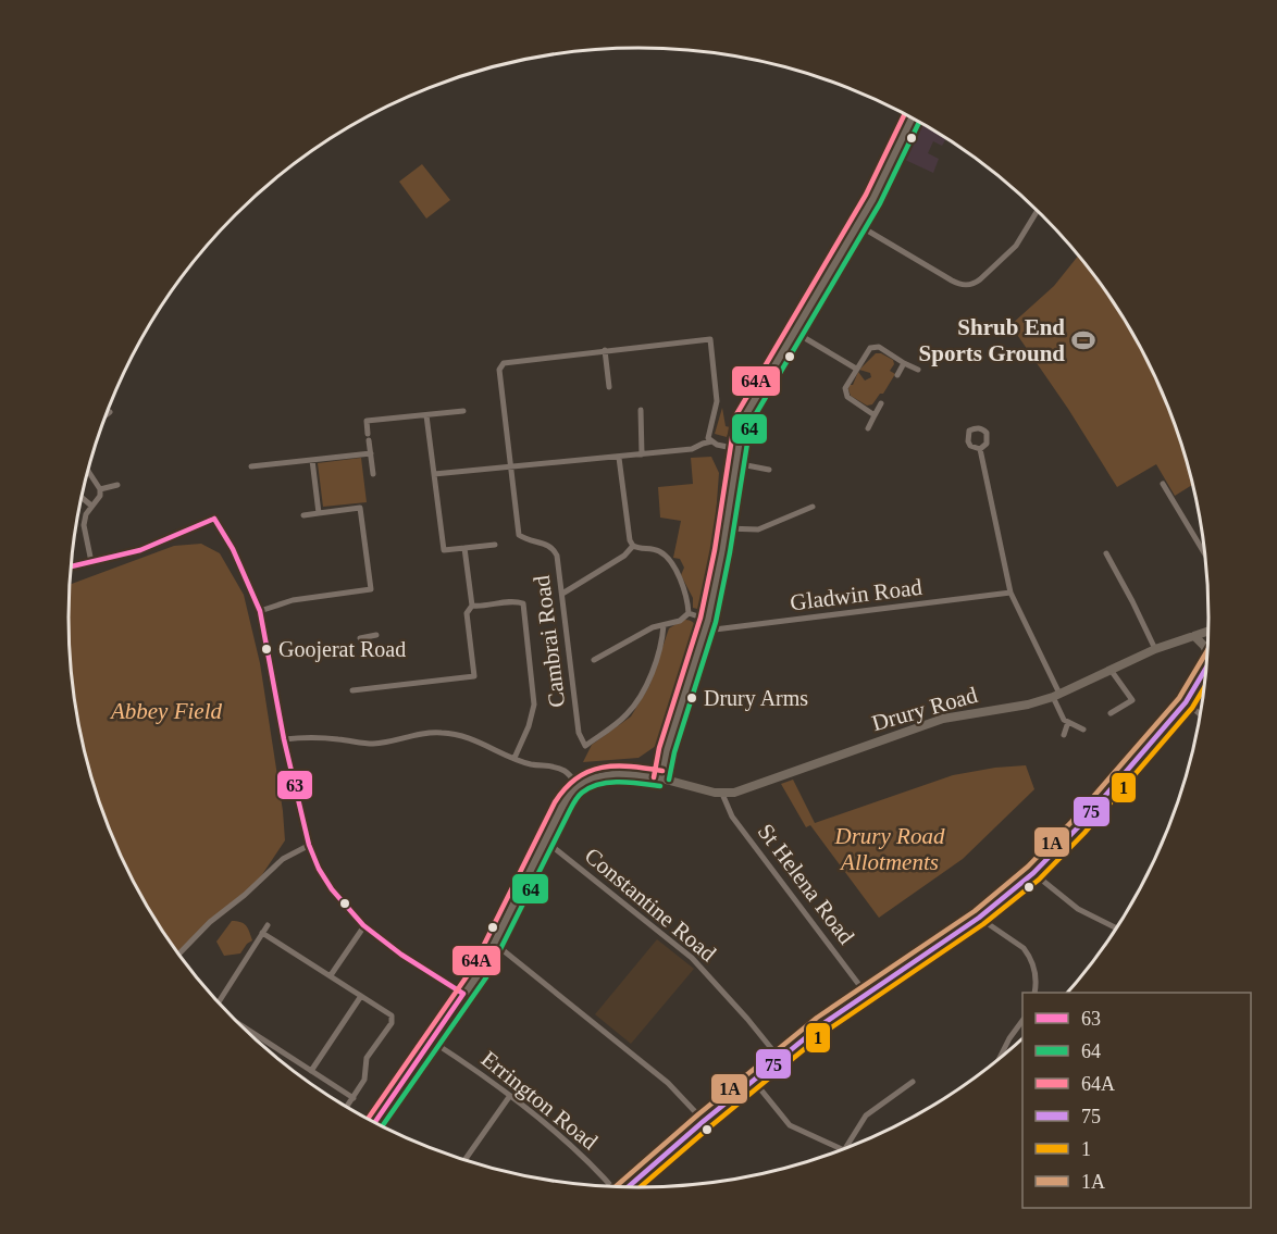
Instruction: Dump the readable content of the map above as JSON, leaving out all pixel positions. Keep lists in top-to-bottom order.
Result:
{
  "streets": {
    "main road": ["Drury Road"],
    "street": [
      "Gladwin Road",
      "Cambrai Road",
      "St Helena Road",
      "Constantine Road",
      "Errington Road"
    ]
  },
  "crossings": [
    ["Drury Road", "St Helena Road"]
  ],
  "parks": ["Abbey Field", "Drury Road Allotments"],
  "places": {
    "sports": ["Shrub End Sports Ground"],
    "other": ["Goojerat Road", "Drury Arms"]
  },
  "lines": [
    "transit line 64A",
    "transit line 64",
    "transit line 63",
    "transit line 1A",
    "transit line 75",
    "transit line 1"
  ],
  "legend": [
    "63",
    "64",
    "64A",
    "75",
    "1",
    "1A"
  ]
}
